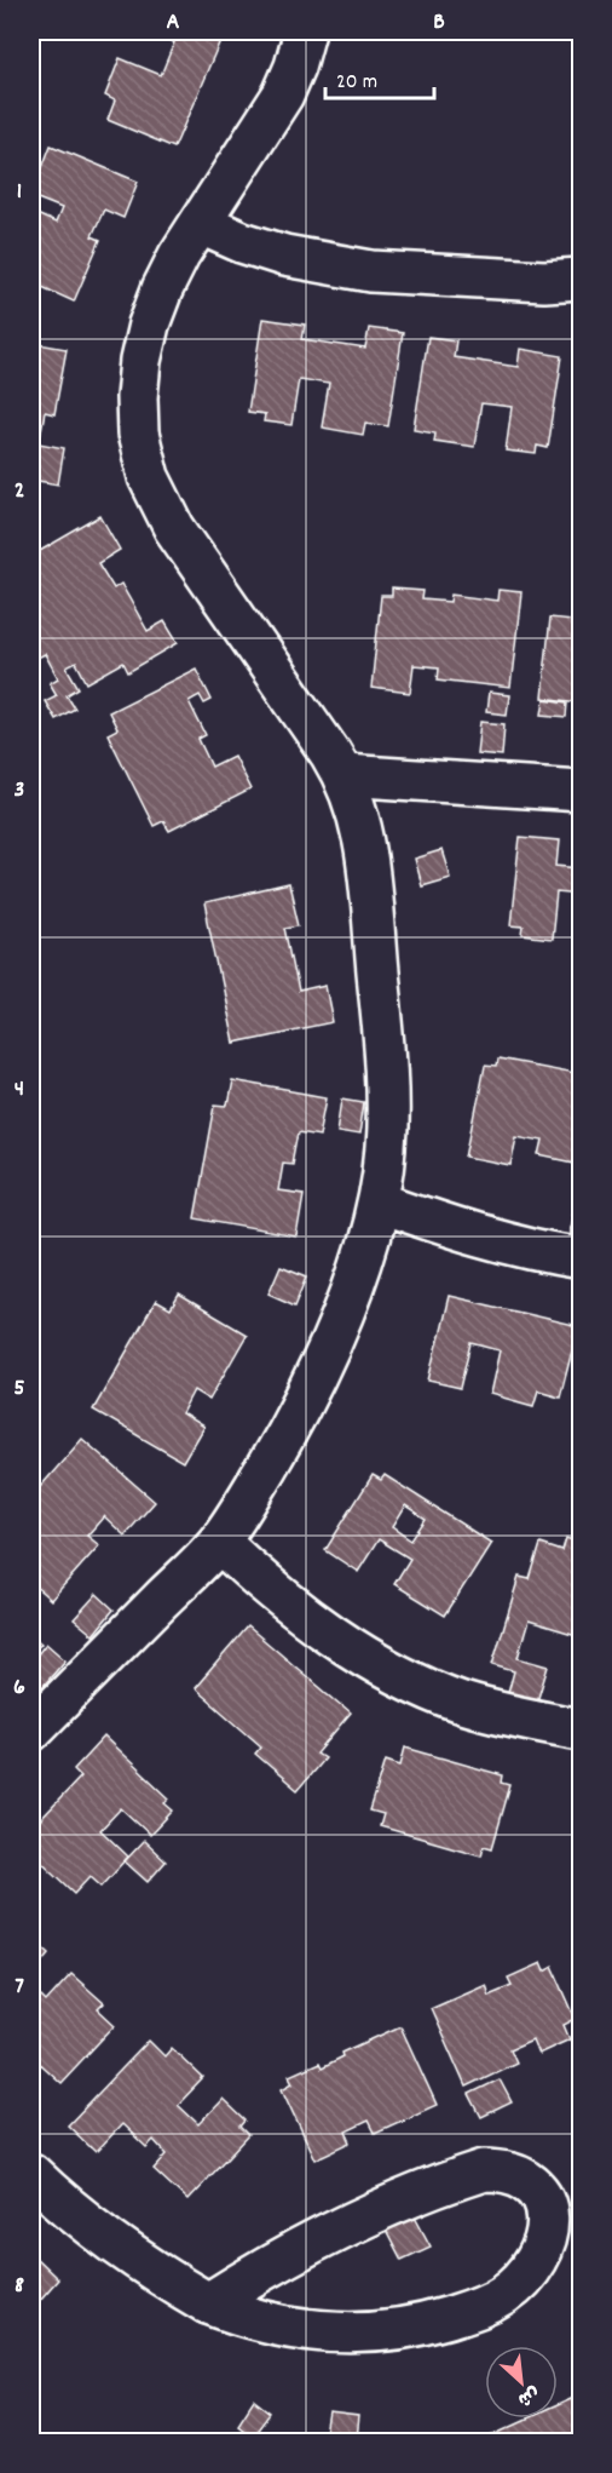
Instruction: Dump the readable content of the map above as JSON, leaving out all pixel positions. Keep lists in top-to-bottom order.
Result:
{
  "scale_bar": "20 m",
  "north": "bottom right",
  "grid": {
    "columns": ["A", "B"],
    "rows": [
      "1",
      "2",
      "3",
      "4",
      "5",
      "6",
      "7",
      "8"
    ]
  }
}
